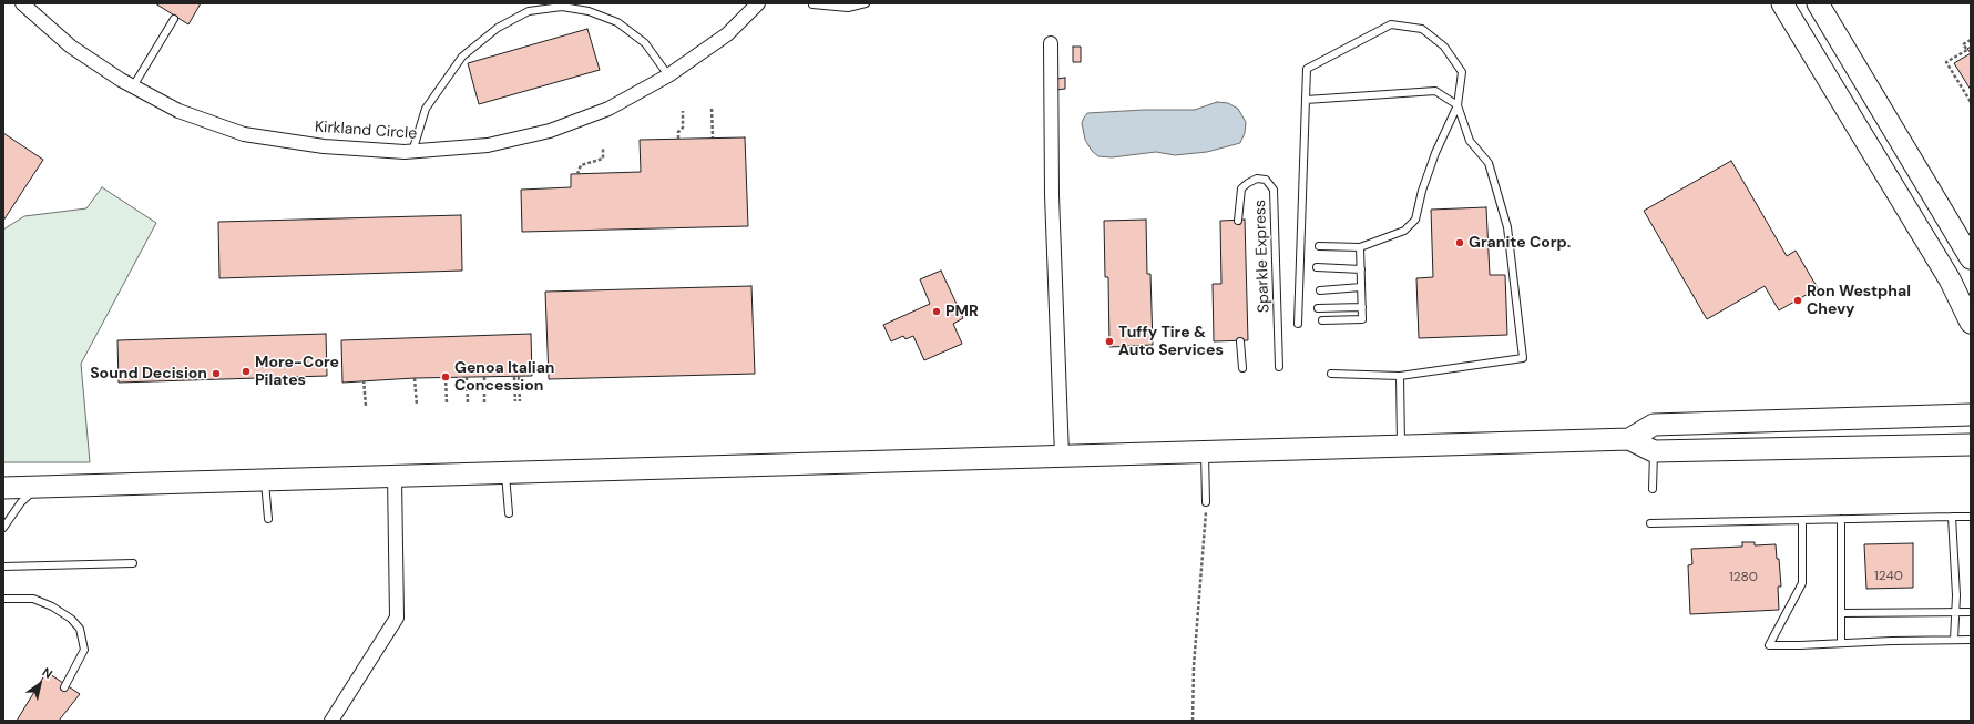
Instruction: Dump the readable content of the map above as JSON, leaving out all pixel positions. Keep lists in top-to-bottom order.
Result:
{
  "streets": {
    "street": ["Kirkland Circle"],
    "lane": ["Sparkle Express"]
  },
  "places": [
    "Granite Corp.",
    "Ron Westphal Chevy",
    "PMR",
    "Tuffy Tire & Auto Services",
    "More-Core Pilates",
    "Sound Decision",
    "Genoa Italian Concession"
  ],
  "house_numbers": ["1240", "1280"],
  "north": "top right"
}
